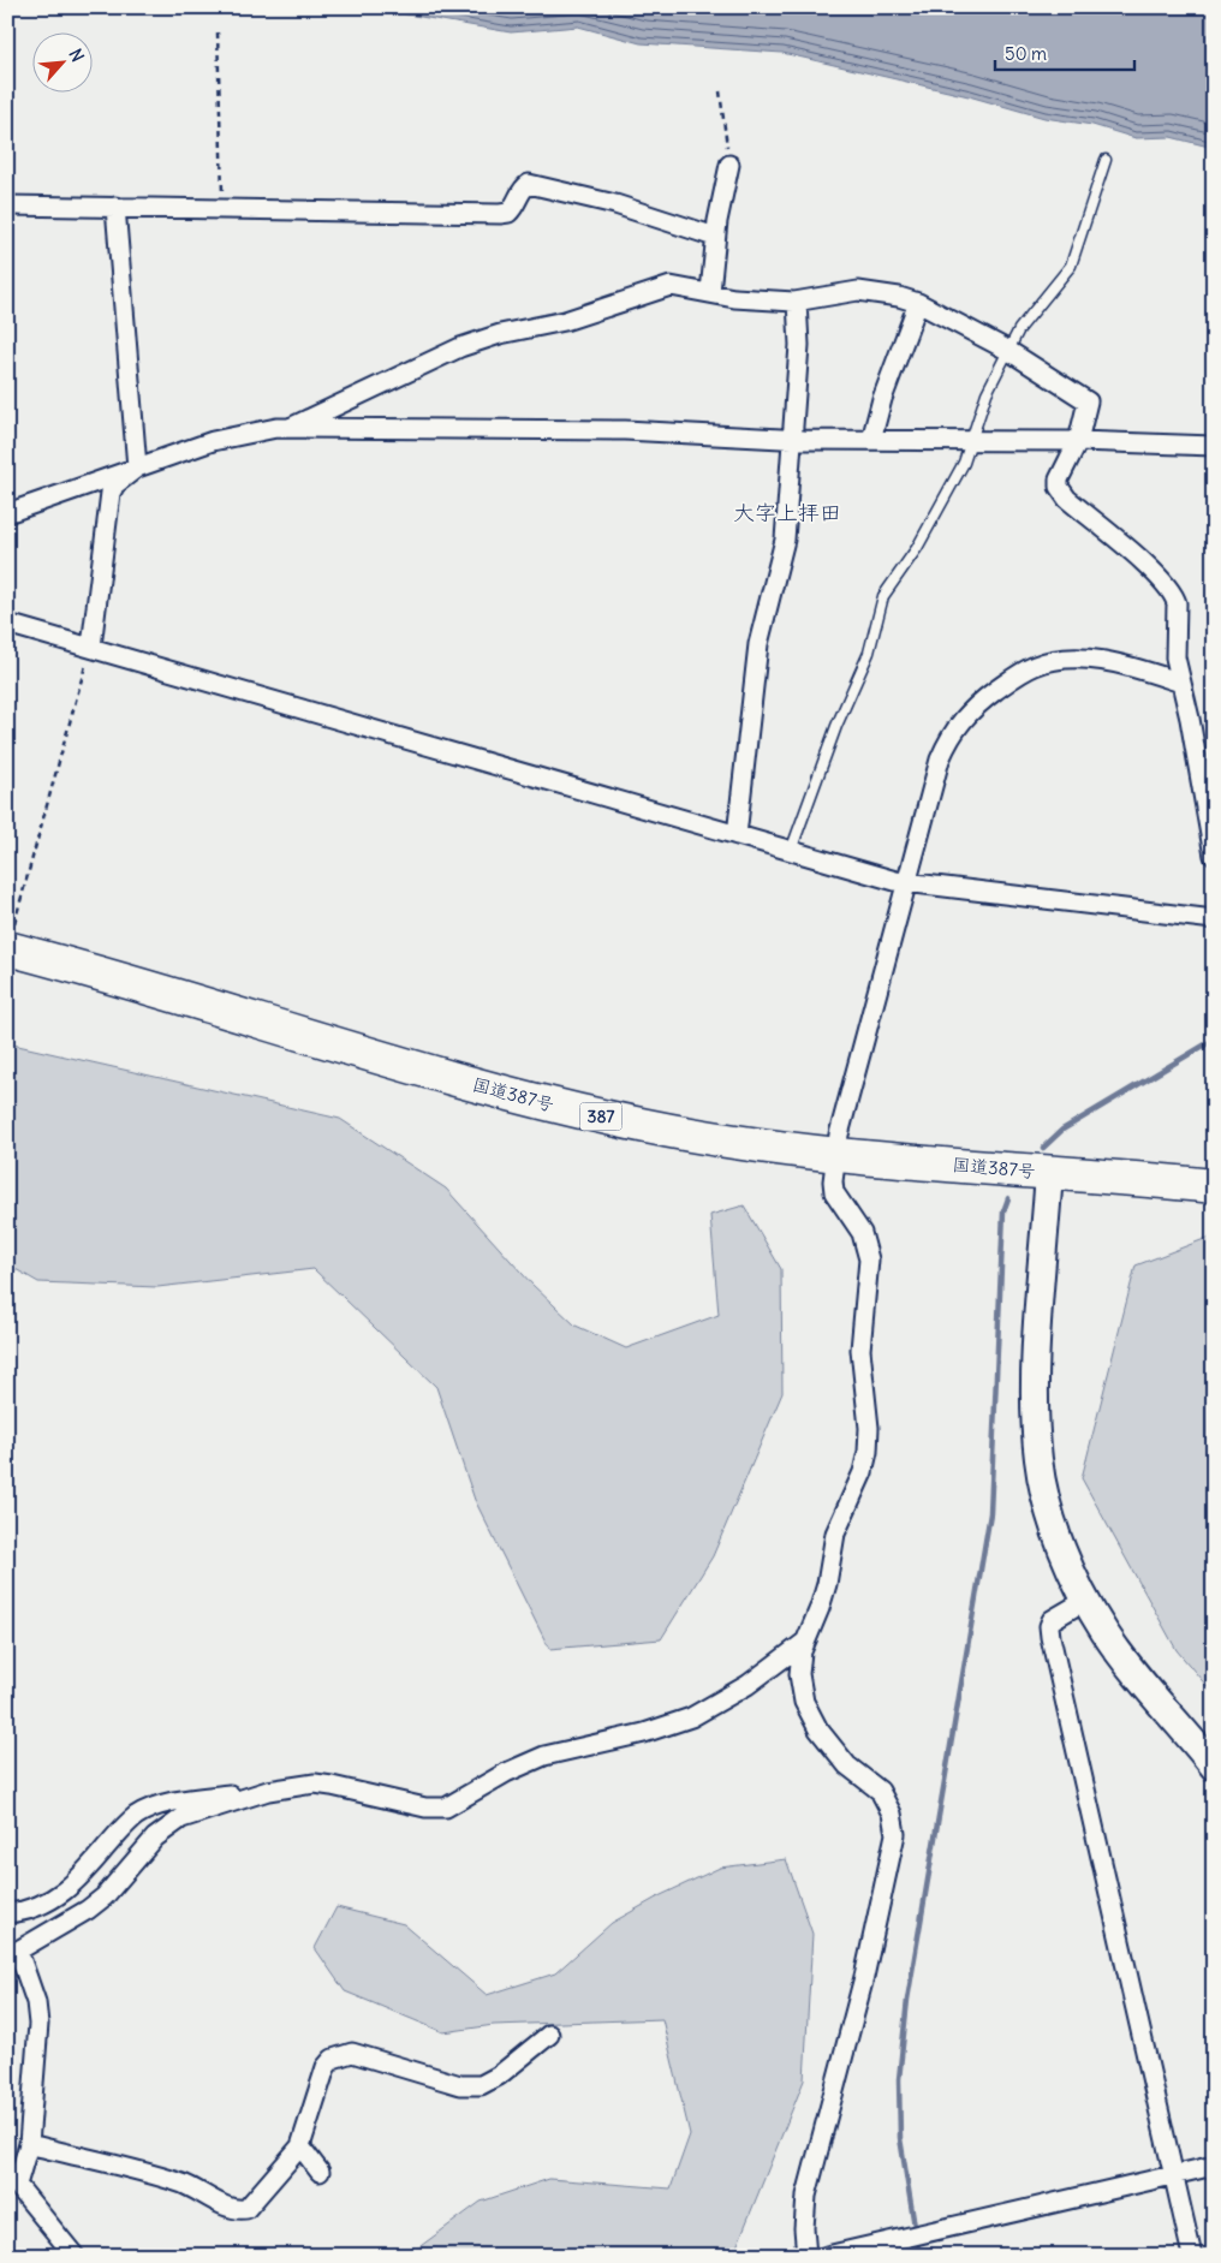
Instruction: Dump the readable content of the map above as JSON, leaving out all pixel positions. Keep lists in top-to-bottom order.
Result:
{
  "streets": {
    "highway": ["国道387号", "387"]
  },
  "districts": ["大字上拝田"],
  "scale_bar": "50 m",
  "north": "top right"
}
